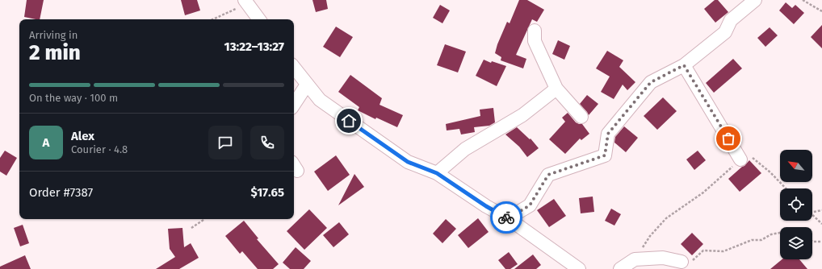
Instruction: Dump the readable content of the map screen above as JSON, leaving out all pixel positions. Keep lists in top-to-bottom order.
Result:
{
  "north": "top left",
  "page": {
    "heading": ["2 min", "Arriving in", "13:22–13:27"],
    "panel": [
      "Alex",
      "Courier · 4.8",
      "Order #7387",
      "$17.65"
    ],
    "bar": "On the way · 100 m",
    "round": "A"
  }
}
